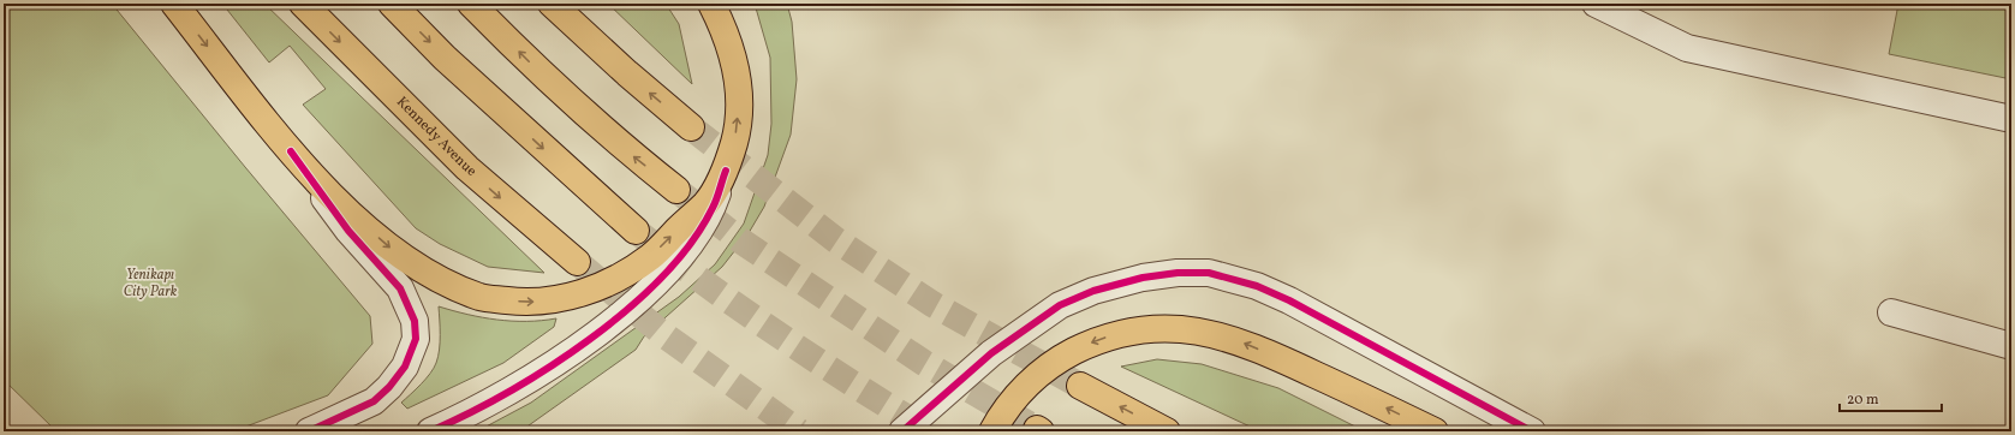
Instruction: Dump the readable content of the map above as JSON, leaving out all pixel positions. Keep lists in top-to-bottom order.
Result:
{
  "streets": {
    "main road": ["Kennedy Avenue"]
  },
  "parks": ["Yenikapı City Park"],
  "scale_bar": "20 m"
}
